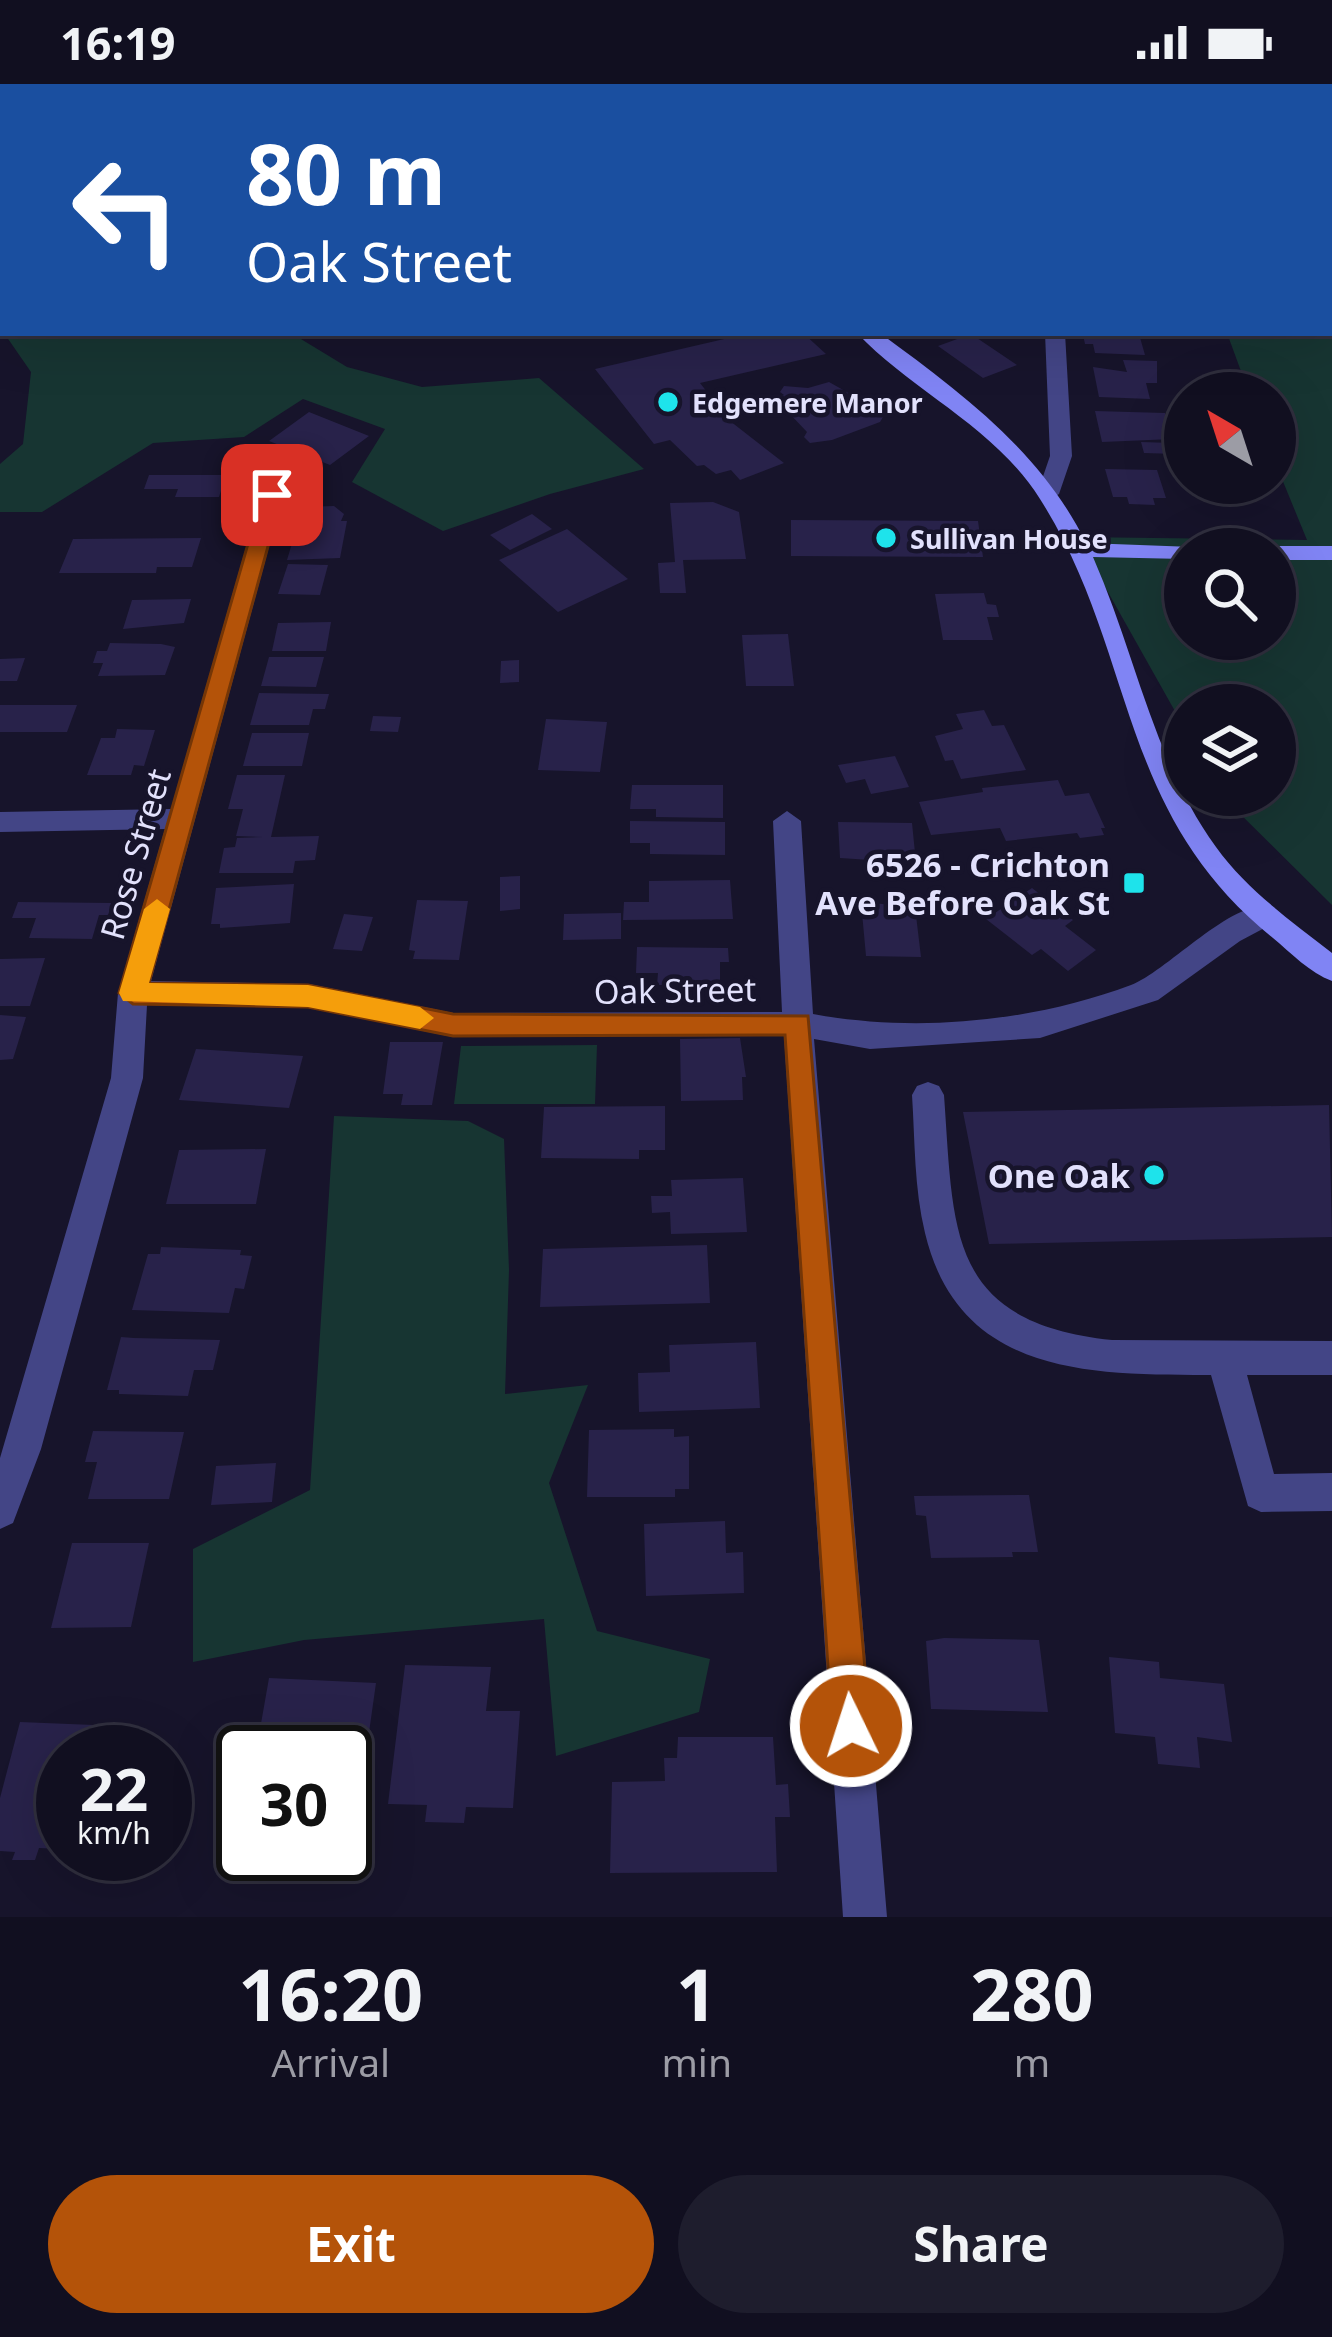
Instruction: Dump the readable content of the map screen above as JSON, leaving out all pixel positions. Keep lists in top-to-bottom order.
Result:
{
  "streets": {
    "street": ["Rose Street", "Oak Street"]
  },
  "crossings": [
    ["Rose Street", "Oak Street"]
  ],
  "places": {
    "other": ["Edgemere Manor", "Sullivan House", "One Oak"],
    "transit": ["6526 - Crichton Ave Before Oak St"]
  },
  "north": "top left",
  "page": {
    "status": "16:19",
    "turn": ["80 m", "Oak Street"],
    "speed": "22 km/h",
    "limit": "30",
    "eta": [
      "16:20",
      "Arrival",
      "1",
      "min",
      "280",
      "m"
    ],
    "buttons": ["Exit", "Share"]
  }
}
